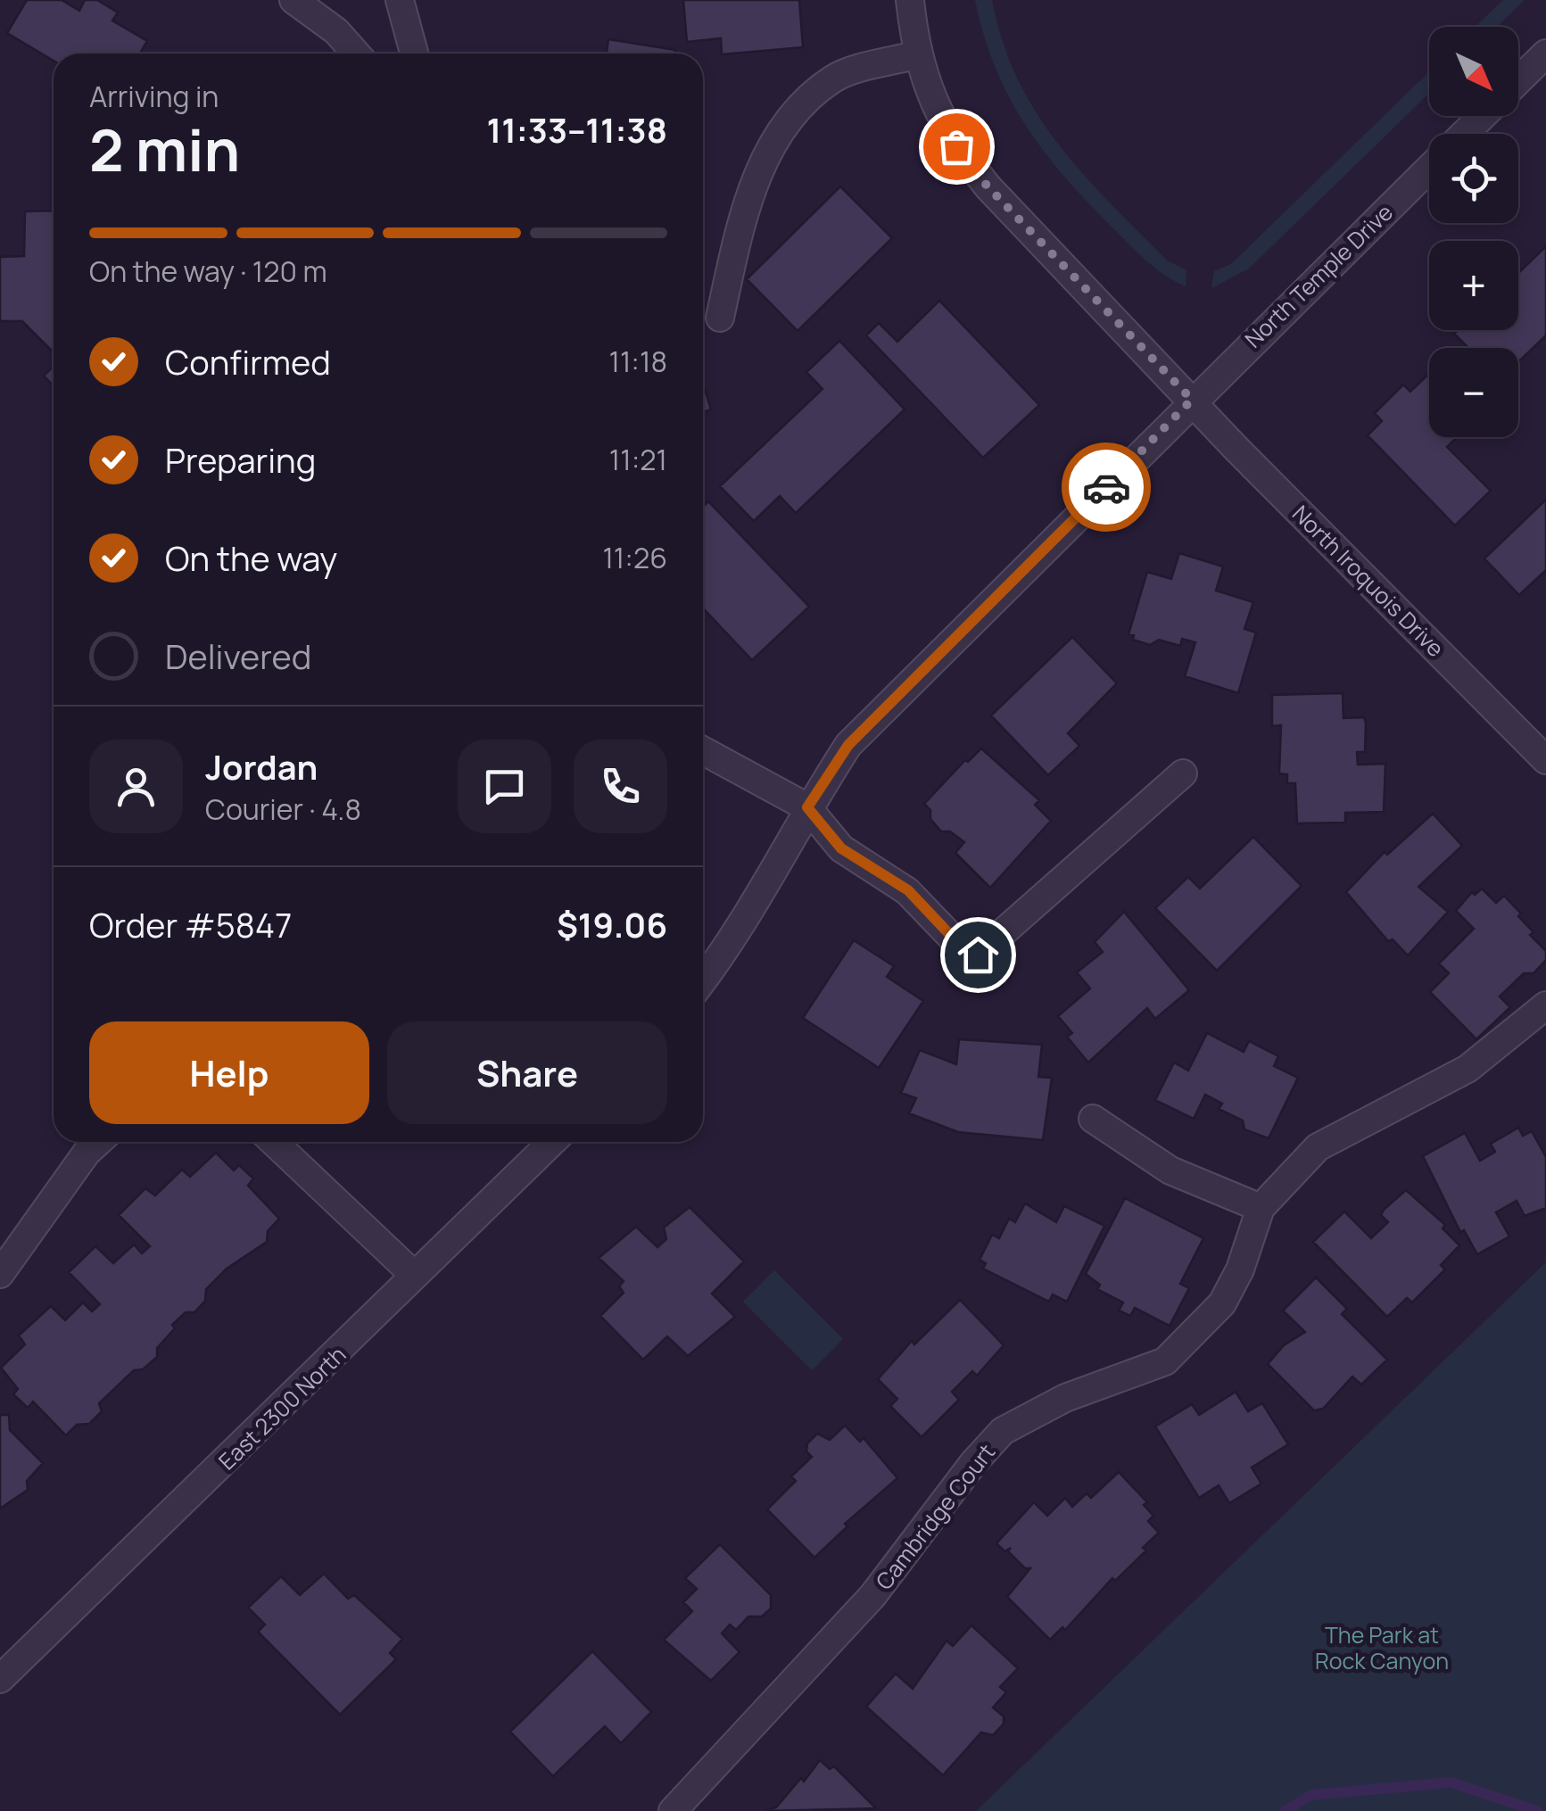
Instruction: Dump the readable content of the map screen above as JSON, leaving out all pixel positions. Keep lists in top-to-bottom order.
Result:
{
  "streets": {
    "street": [
      "North Temple Drive",
      "North Iroquois Drive",
      "East 2300 North",
      "Cambridge Court"
    ]
  },
  "crossings": [
    ["North Temple Drive", "North Iroquois Drive"]
  ],
  "parks": ["The Park at Rock Canyon"],
  "north": "bottom right",
  "page": {
    "map_buttons": ["+", "−"],
    "heading": ["2 min", "Arriving in", "11:33–11:38"],
    "panel": [
      "Jordan",
      "Courier · 4.8",
      "Order #5847",
      "$19.06"
    ],
    "bar": "On the way · 120 m",
    "list": [
      ["Confirmed", "11:18"],
      ["Preparing", "11:21"],
      ["On the way", "11:26"],
      "Delivered"
    ],
    "buttons": ["Help", "Share"]
  }
}
